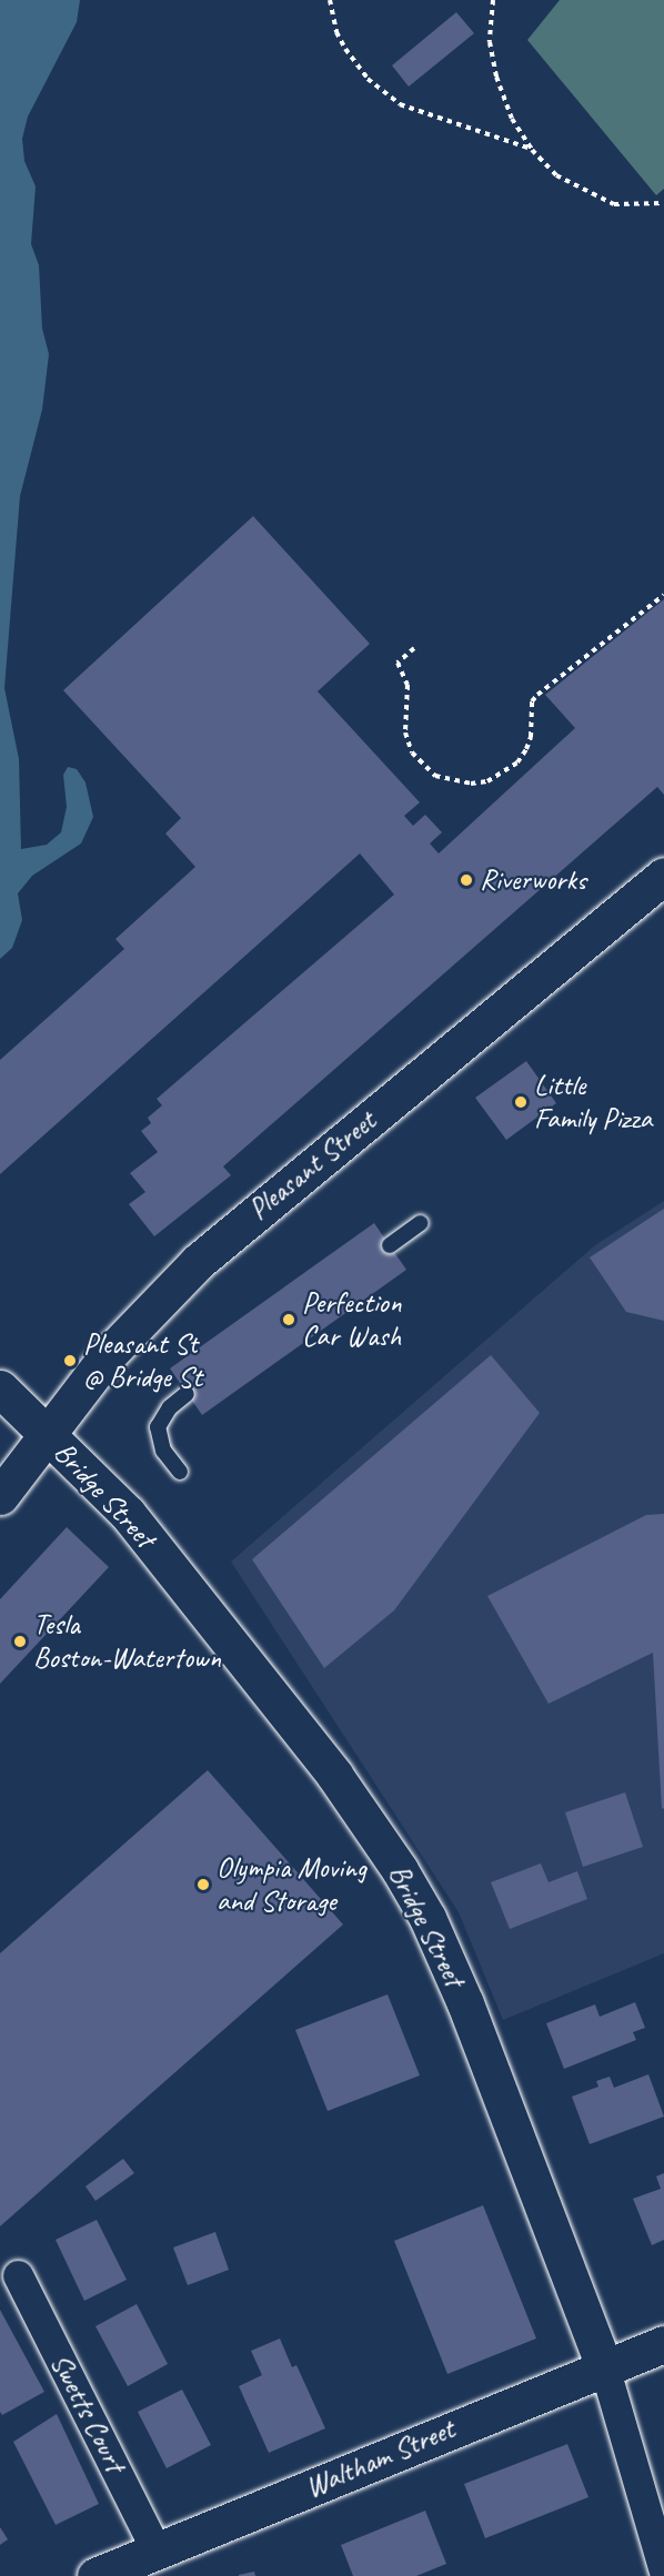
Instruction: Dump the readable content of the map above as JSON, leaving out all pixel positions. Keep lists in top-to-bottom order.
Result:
{
  "streets": {
    "street": [
      "Pleasant Street",
      "Bridge Street",
      "Swetts Court",
      "Waltham Street"
    ]
  },
  "crossings": [
    ["Pleasant Street", "Bridge Street"],
    ["Bridge Street", "Waltham Street"],
    ["Swetts Court", "Waltham Street"]
  ],
  "places": [
    "Riverworks",
    "Little Family Pizza",
    "Perfection Car Wash",
    "Pleasant St @ Bridge St",
    "Tesla Boston-Watertown",
    "Olympia Moving and Storage"
  ]
}
